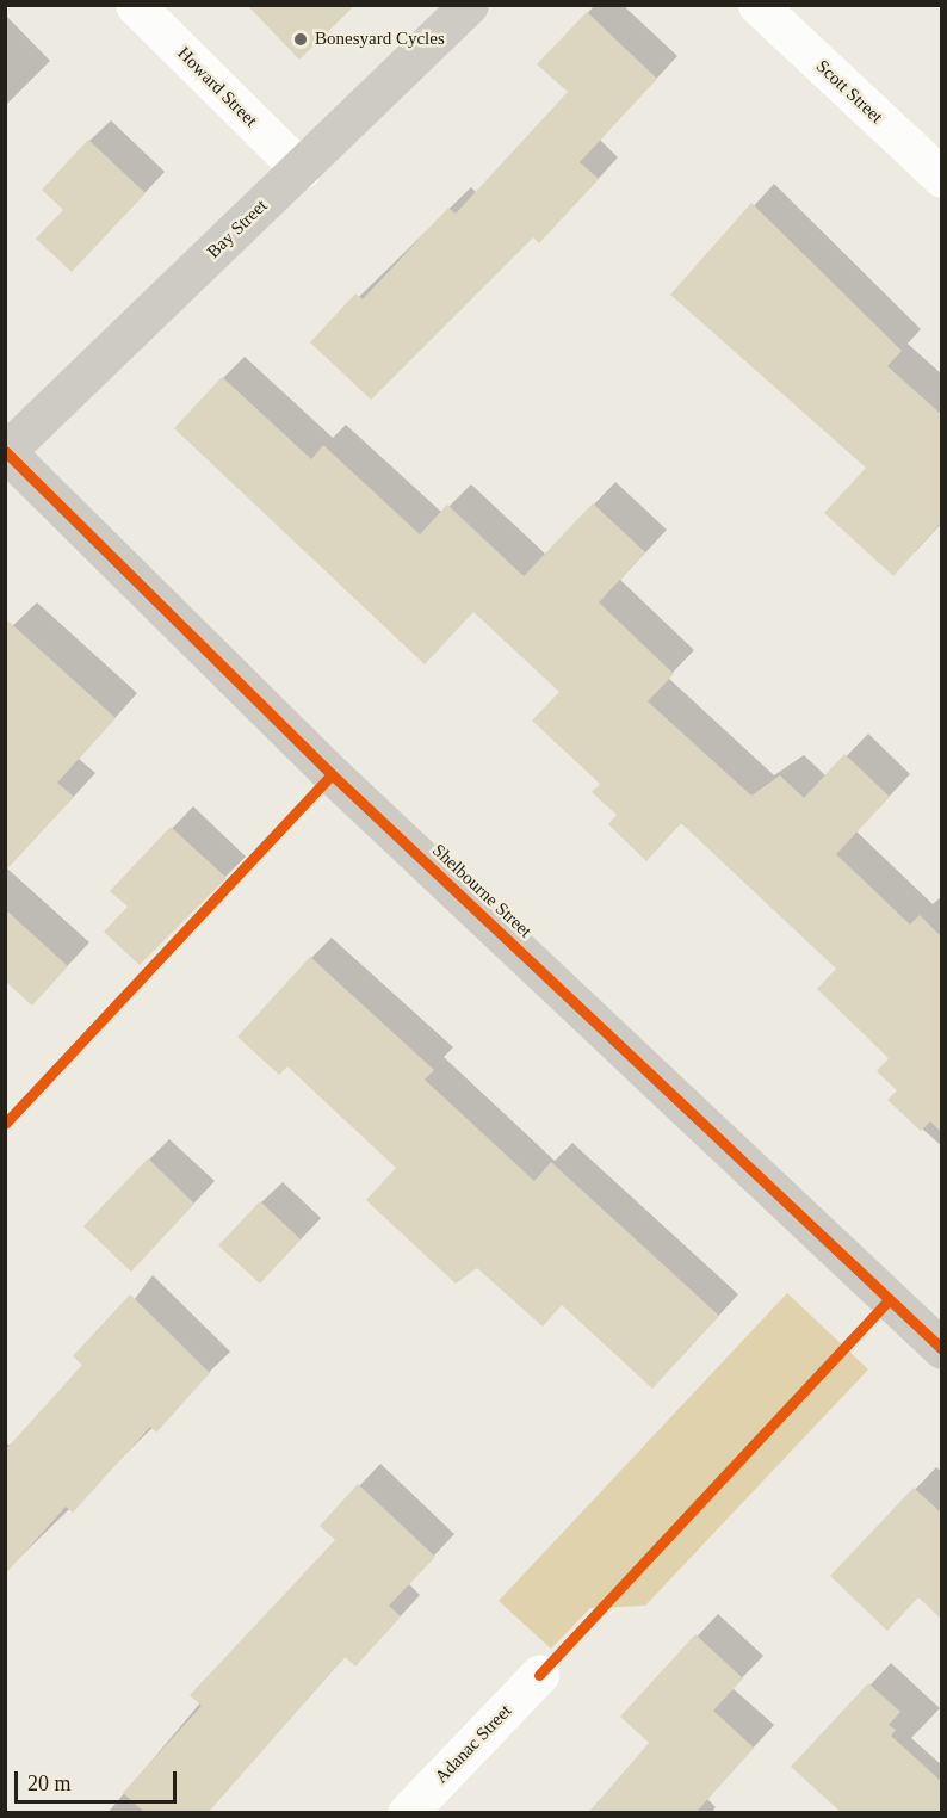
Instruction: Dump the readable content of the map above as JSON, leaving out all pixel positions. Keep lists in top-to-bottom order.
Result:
{
  "streets": {
    "main road": ["Bay Street", "Shelbourne Street"],
    "street": ["Howard Street", "Scott Street", "Adanac Street"]
  },
  "crossings": [
    ["Howard Street", "Bay Street"],
    ["Bay Street", "Shelbourne Street"]
  ],
  "places": ["Bonesyard Cycles"],
  "scale_bar": "20 m"
}
